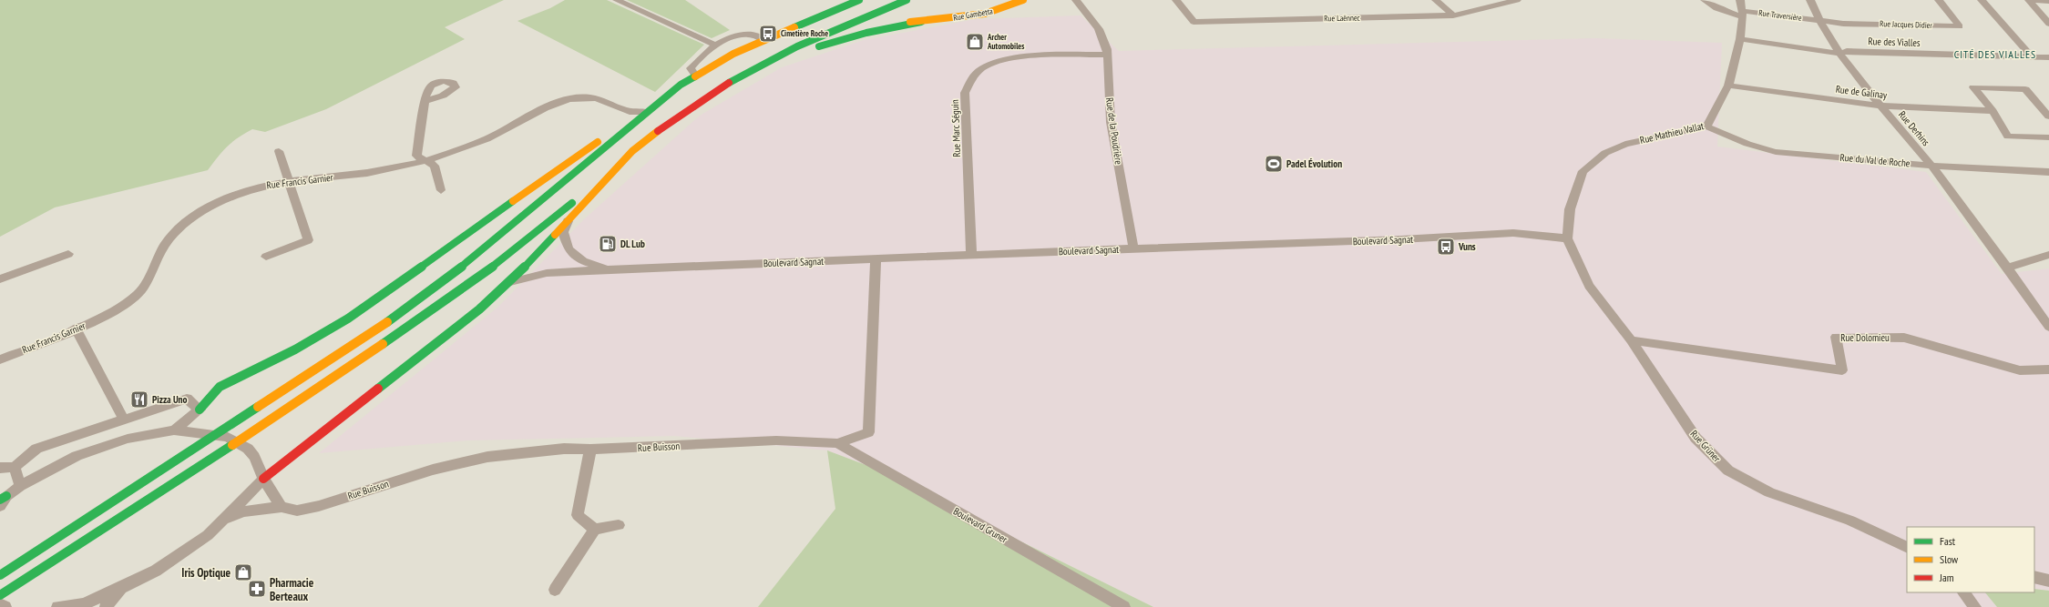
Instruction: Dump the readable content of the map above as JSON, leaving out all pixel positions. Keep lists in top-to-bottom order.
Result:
{
  "streets": {
    "main road": ["Rue Gambetta"],
    "street": [
      "Rue Traversière",
      "Rue Laënnec",
      "Rue Jacques Didier",
      "Rue des Vialles",
      "Rue de Galinay",
      "Rue Marc Séguin",
      "Rue Derhins",
      "Rue de la Poudrière",
      "Rue Mathieu Vallat",
      "Rue du Val de Roche",
      "Rue Francis Garnier",
      "Boulevard Sagnat",
      "Rue Dolomieu",
      "Rue Grüner",
      "Rue Buisson",
      "Boulevard Gruner"
    ]
  },
  "crossings": [
    ["Rue Traversière", "Rue Jacques Didier"],
    ["Rue Traversière", "Rue Derhins"],
    ["Rue Traversière", "Rue Mathieu Vallat"],
    ["Rue Jacques Didier", "Rue Derhins"],
    ["Rue des Vialles", "Rue Derhins"],
    ["Rue des Vialles", "Rue Mathieu Vallat"],
    ["Rue de Galinay", "Rue Derhins"],
    ["Rue de Galinay", "Rue Mathieu Vallat"],
    ["Rue Marc Séguin", "Rue de la Poudrière"],
    ["Rue Marc Séguin", "Boulevard Sagnat"],
    ["Rue Derhins", "Rue du Val de Roche"],
    ["Rue de la Poudrière", "Boulevard Sagnat"],
    ["Rue Mathieu Vallat", "Rue du Val de Roche"],
    ["Rue Mathieu Vallat", "Boulevard Sagnat"],
    ["Rue Mathieu Vallat", "Rue Grüner"],
    ["Boulevard Sagnat", "Rue Grüner"],
    ["Boulevard Sagnat", "Rue Buisson"],
    ["Rue Dolomieu", "Rue Grüner"],
    ["Rue Buisson", "Boulevard Gruner"]
  ],
  "districts": ["CITÉ DES VIALLES"],
  "places": {
    "bus stop": ["Cimetière Roche", "Vuns"],
    "shop": ["Archer Automobiles", "Iris Optique"],
    "sports": ["Padel Évolution"],
    "fuel station": ["DL Lub"],
    "restaurant": ["Pizza Uno"],
    "pharmacy": ["Pharmacie Berteaux"]
  },
  "legend": ["Fast", "Slow", "Jam"]
}
